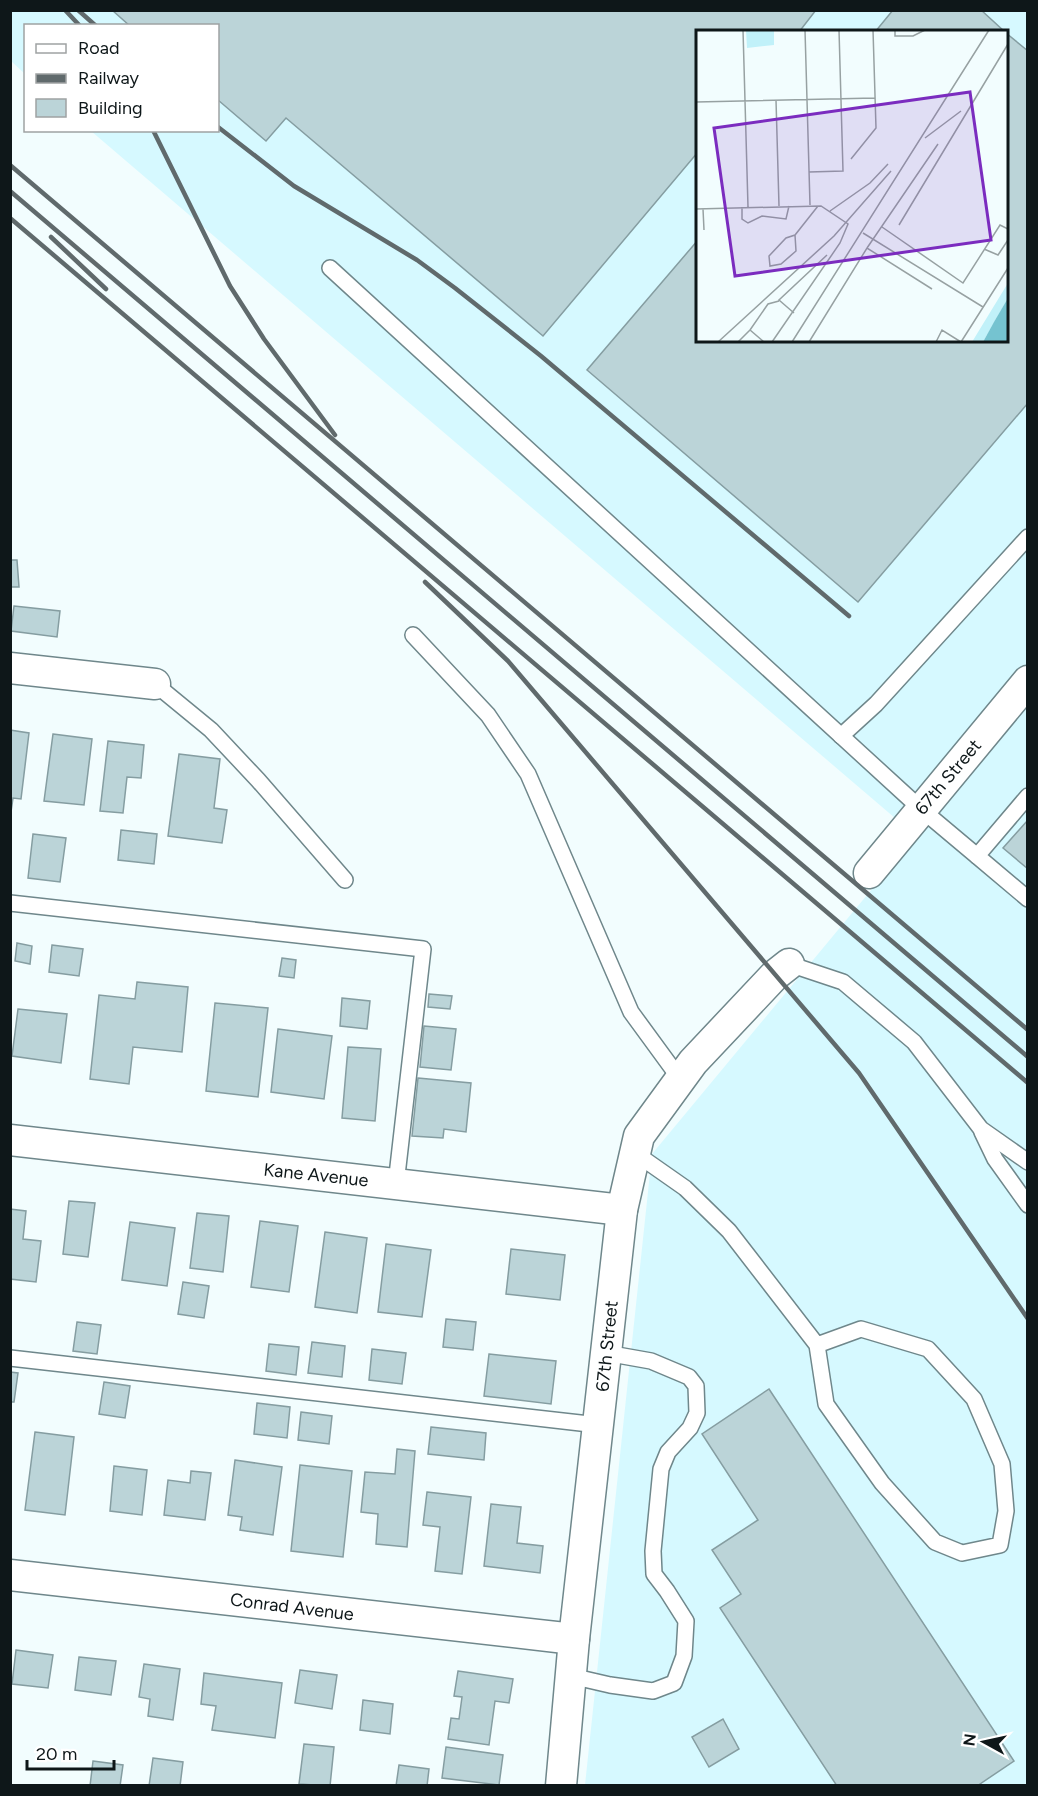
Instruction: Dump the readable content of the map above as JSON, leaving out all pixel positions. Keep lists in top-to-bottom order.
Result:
{
  "streets": {
    "street": ["67th Street", "Kane Avenue", "Conrad Avenue"]
  },
  "crossings": [
    ["67th Street", "Kane Avenue"],
    ["67th Street", "Conrad Avenue"]
  ],
  "legend": ["Road", "Railway", "Building"],
  "scale_bar": "20 m",
  "north": "left"
}
